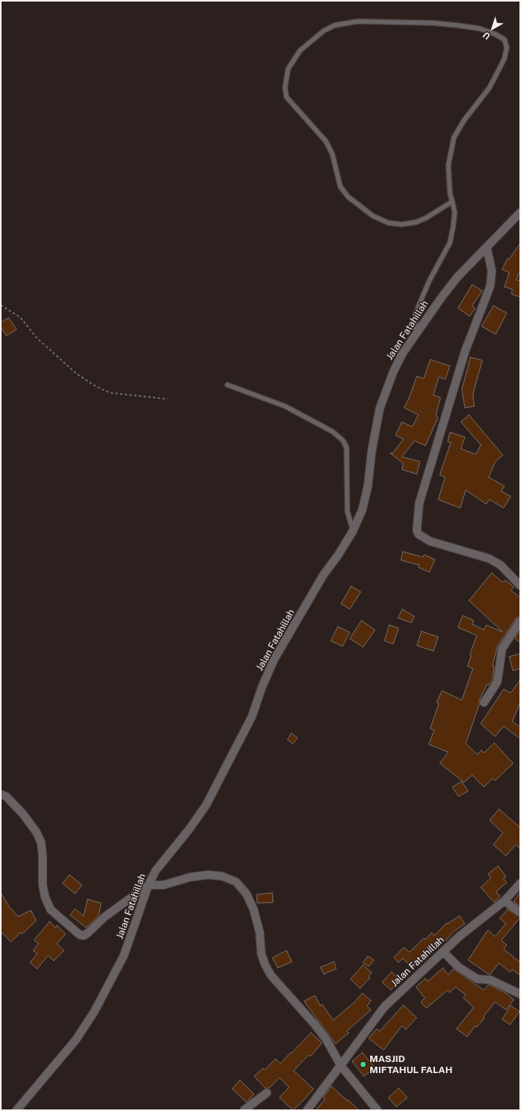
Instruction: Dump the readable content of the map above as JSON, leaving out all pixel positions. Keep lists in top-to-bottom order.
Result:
{
  "streets": {
    "street": ["Jalan Fatahillah"]
  },
  "places": ["MASJID MIFTAHUL FALAH"],
  "north": "bottom left"
}
